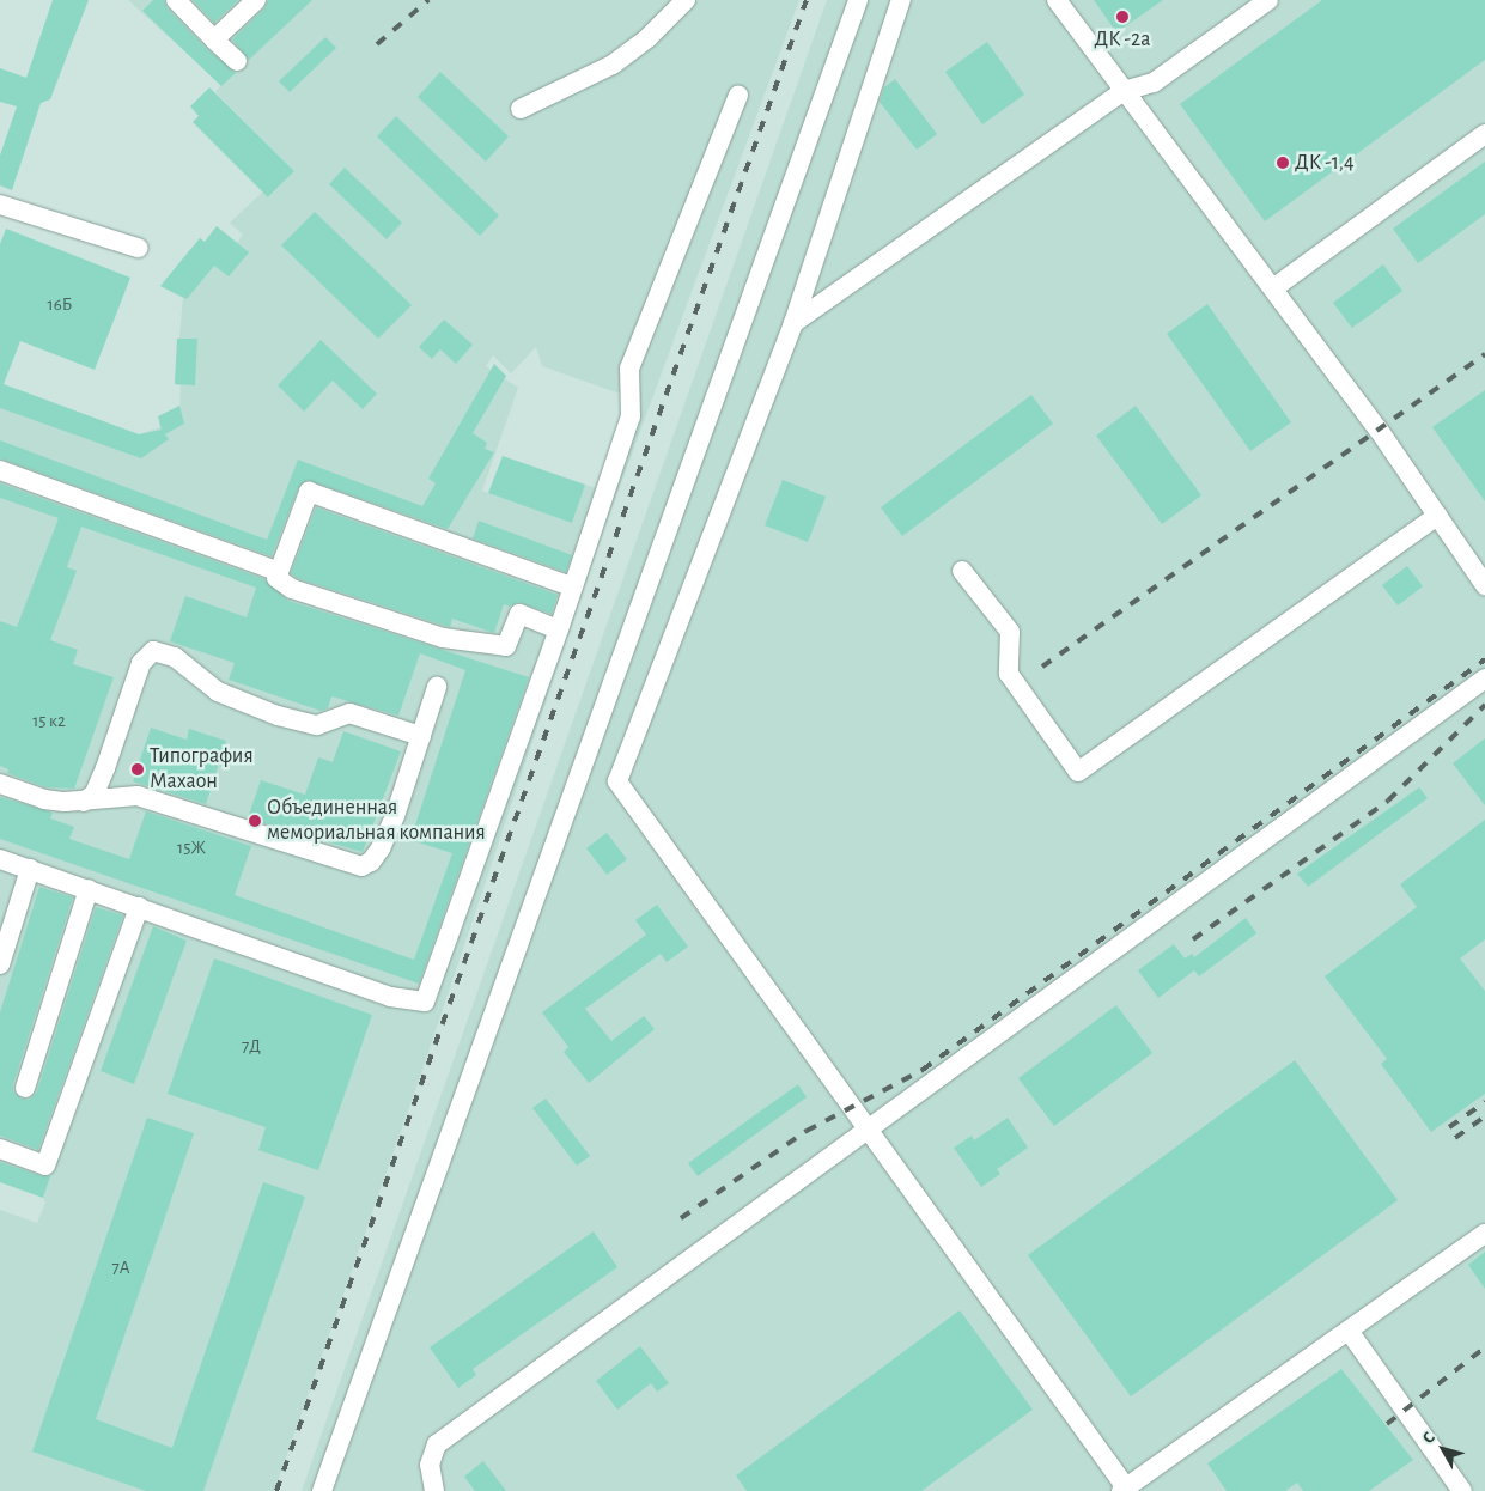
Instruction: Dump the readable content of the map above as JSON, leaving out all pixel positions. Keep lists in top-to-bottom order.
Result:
{
  "places": [
    "ДК -2а",
    "ДК -1,4",
    "Типография Махаон",
    "Объединенная мемориальная компания"
  ],
  "house_numbers": [
    "16Б",
    "15 к2",
    "15Ж",
    "7Д",
    "7А"
  ],
  "north": "top left"
}
